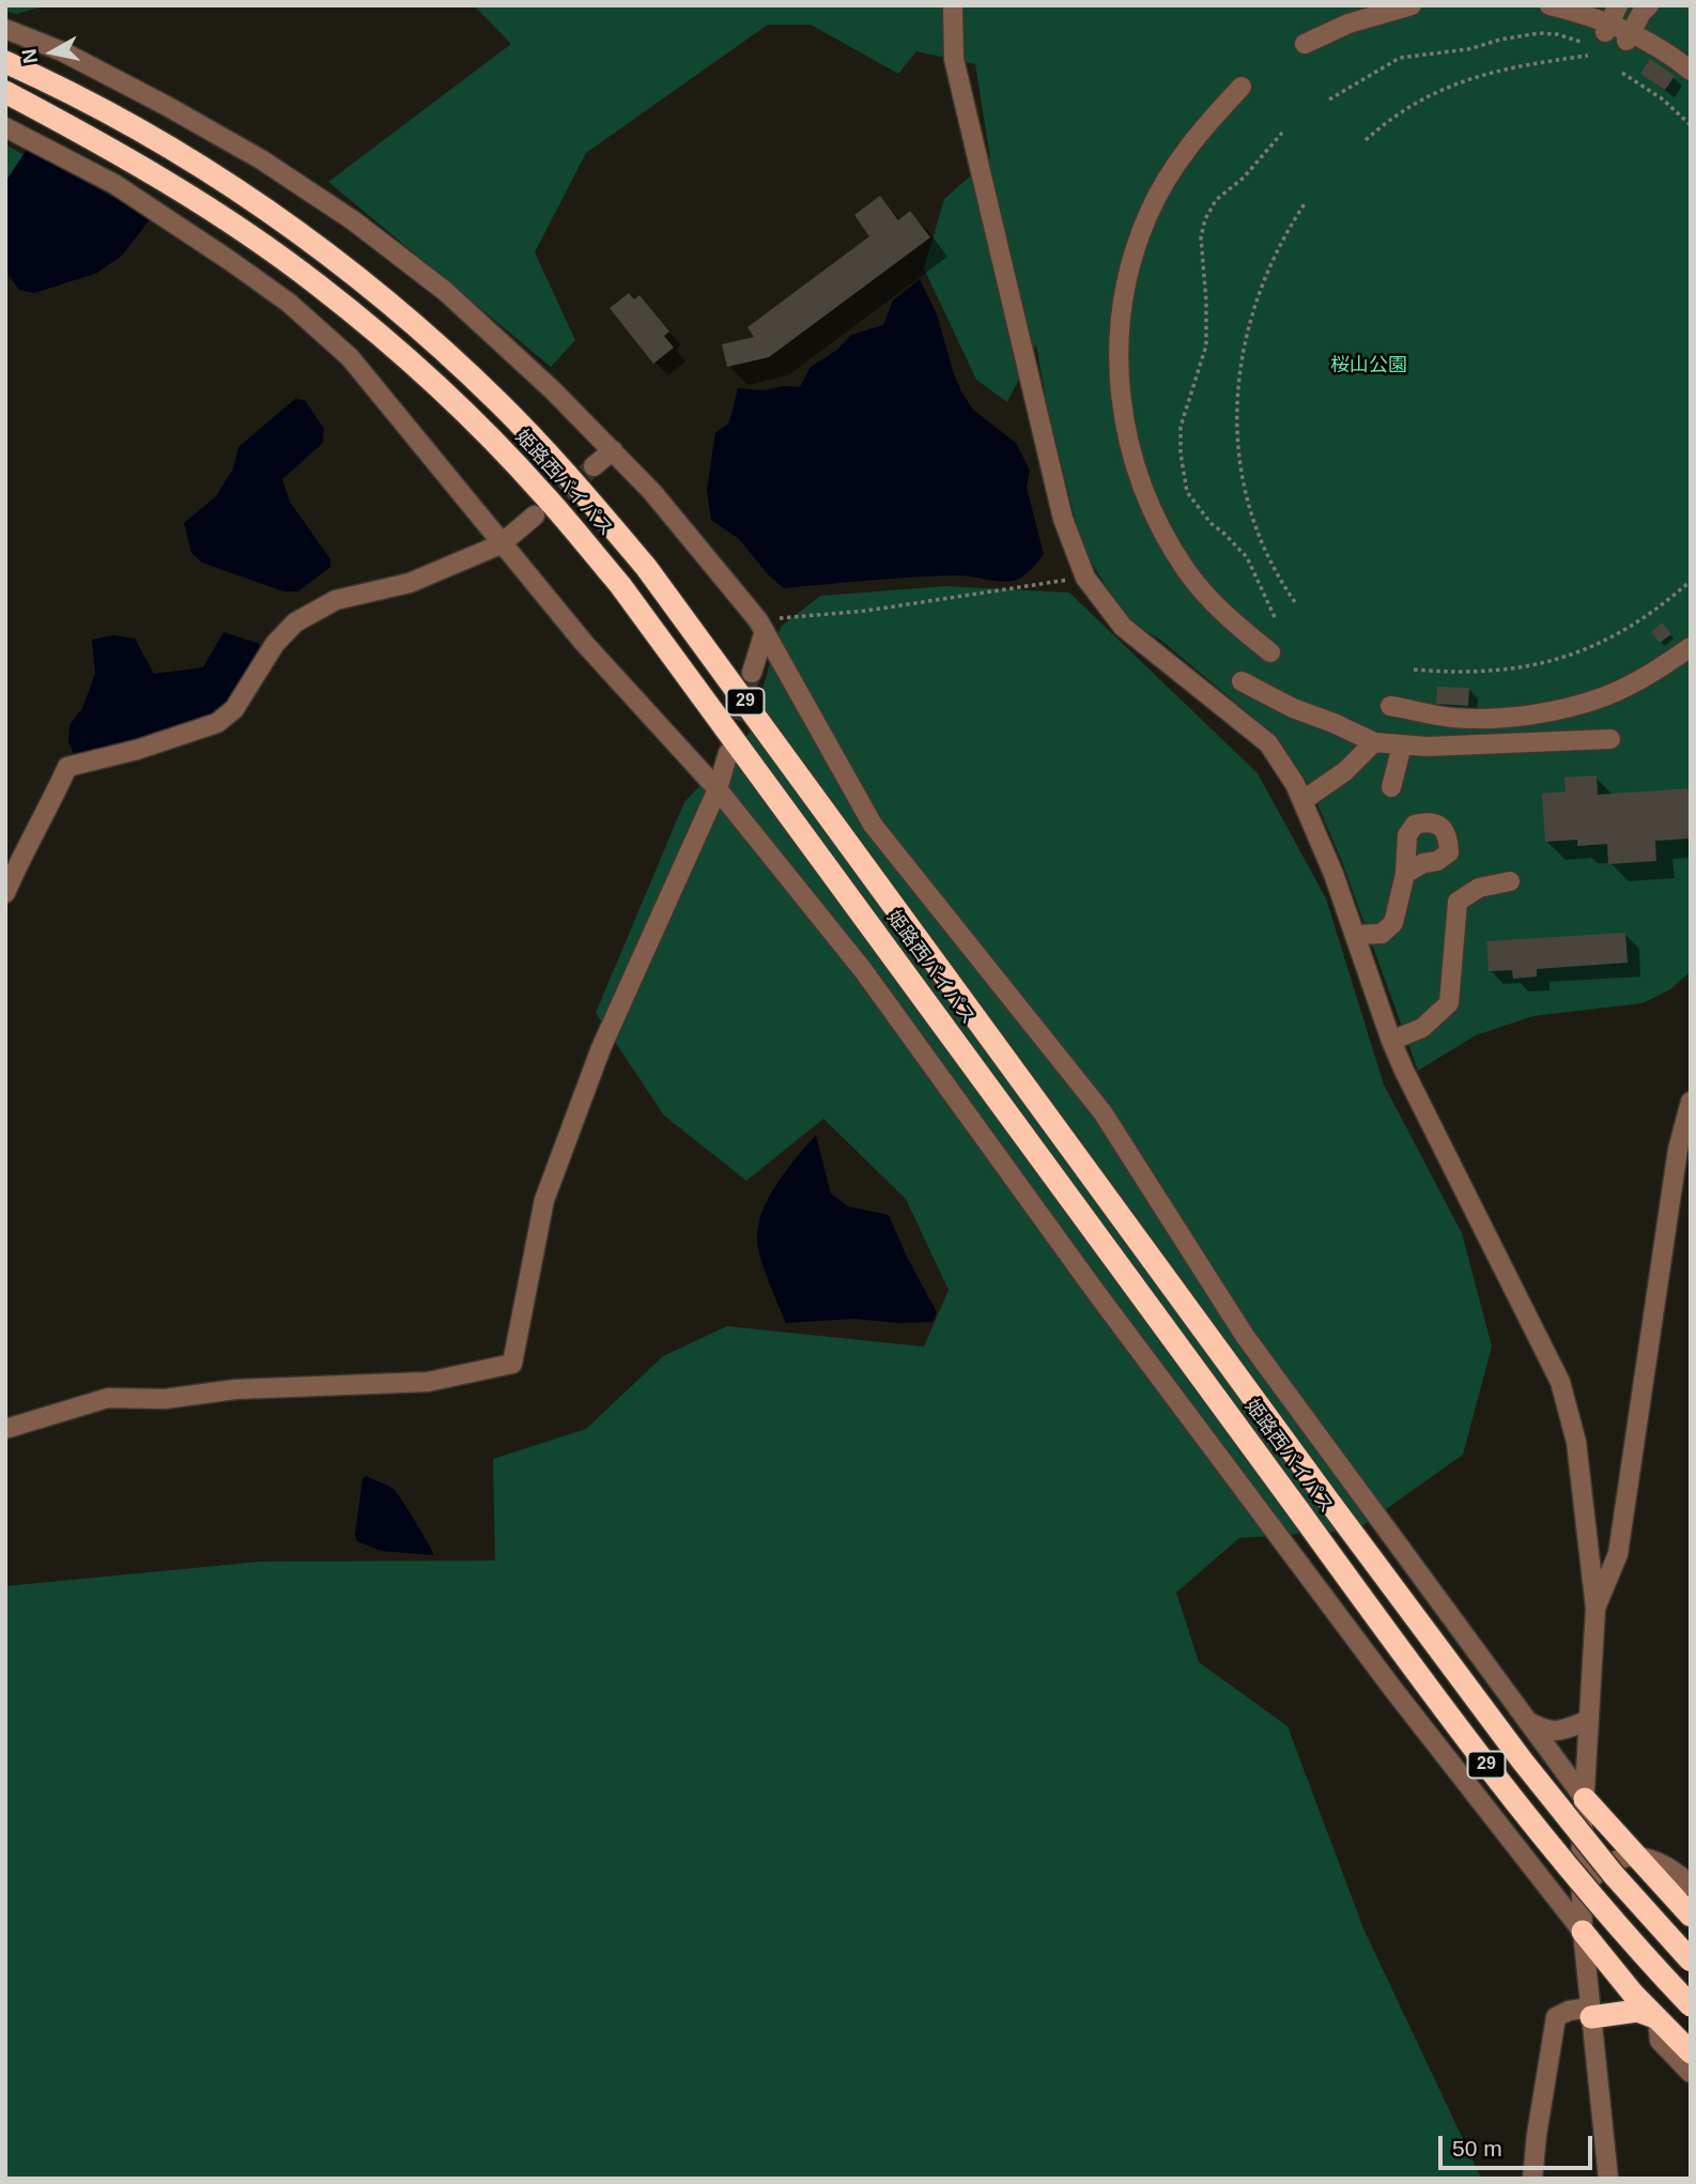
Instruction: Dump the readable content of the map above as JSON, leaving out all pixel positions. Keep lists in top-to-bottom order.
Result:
{
  "streets": {
    "highway": ["姫路西バイパス", "29"]
  },
  "parks": ["桜山公園"],
  "scale_bar": "50 m",
  "north": "left"
}
